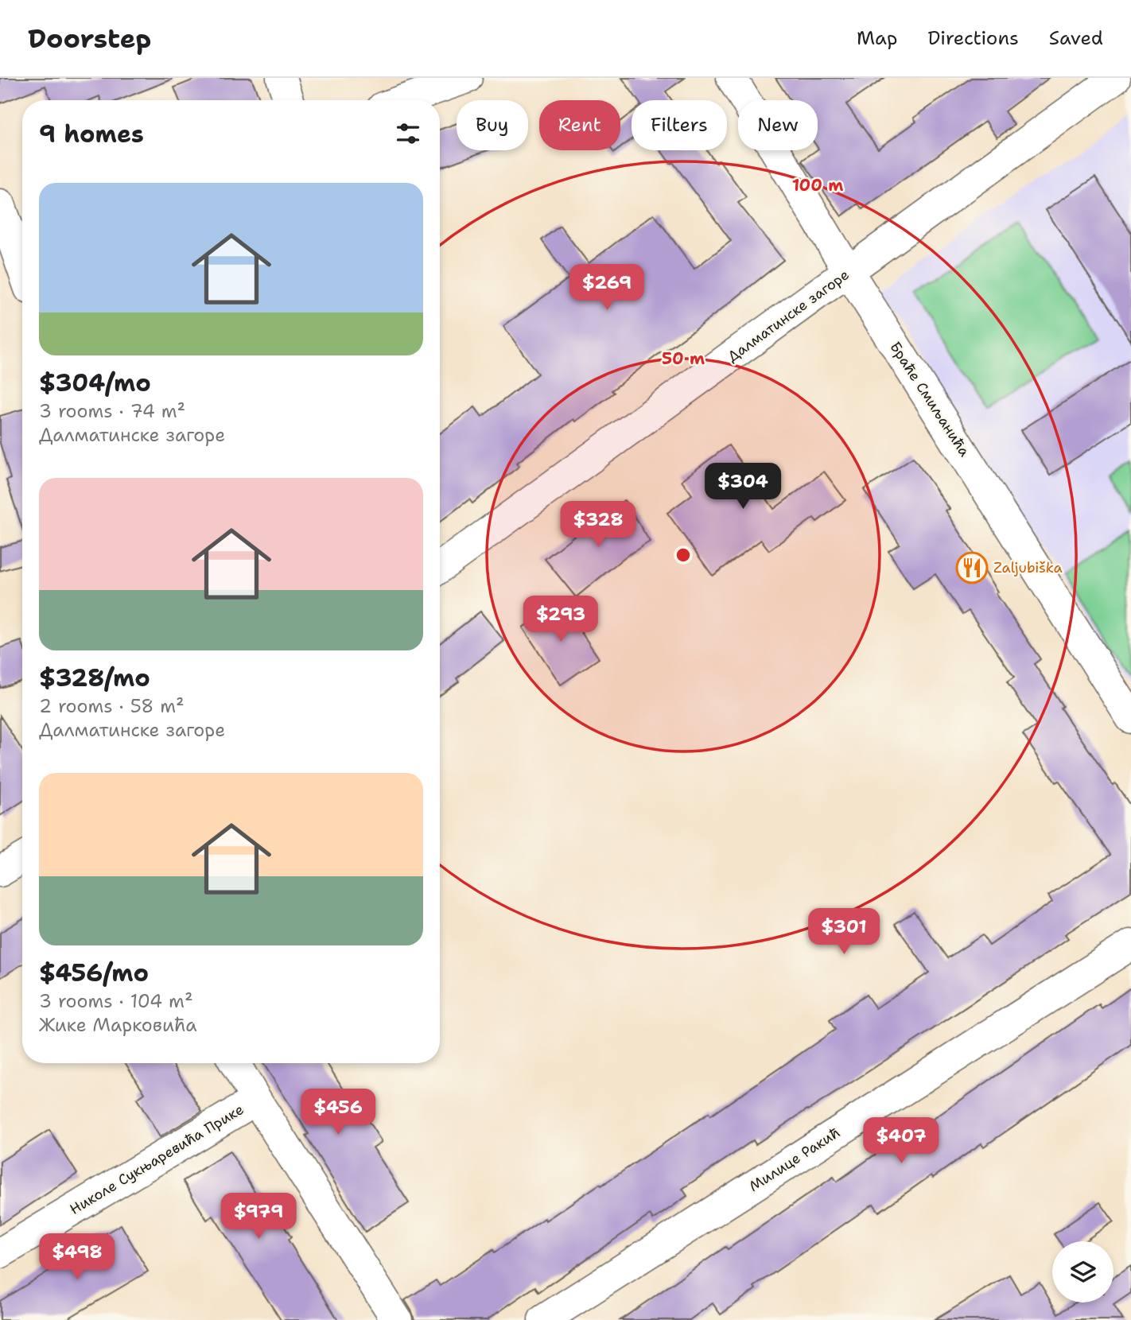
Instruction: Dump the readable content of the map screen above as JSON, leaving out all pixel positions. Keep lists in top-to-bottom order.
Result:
{
  "streets": {
    "street": [
      "Далматинске загоре",
      "Браће Смиљанића",
      "Николе Сукњаревића Прике",
      "Милице Ракић"
    ]
  },
  "crossings": [
    ["Далматинске загоре", "Браће Смиљанића"]
  ],
  "places": {
    "restaurant": ["Zaljubiška"]
  },
  "page": {
    "header": "Doorstep",
    "nav": ["Map", "Directions", "Saved"],
    "chip": [
      "Buy",
      "Rent",
      "Filters",
      "New"
    ],
    "heading": "9 homes",
    "list": [
      {
        "name": "$304/mo",
        "note": "3 rooms · 74 m² · Далматинске загоре"
      },
      {
        "name": "$328/mo",
        "note": "2 rooms · 58 m² · Далматинске загоре"
      },
      {
        "name": "$456/mo",
        "note": "3 rooms · 104 m² · Жике Марковића"
      }
    ],
    "price": [
      "$269",
      "$304",
      "$328",
      "$293",
      "$301",
      "$456",
      "$407",
      "$979",
      "$498"
    ]
  },
  "rings": ["100 m", "50 m"]
}
